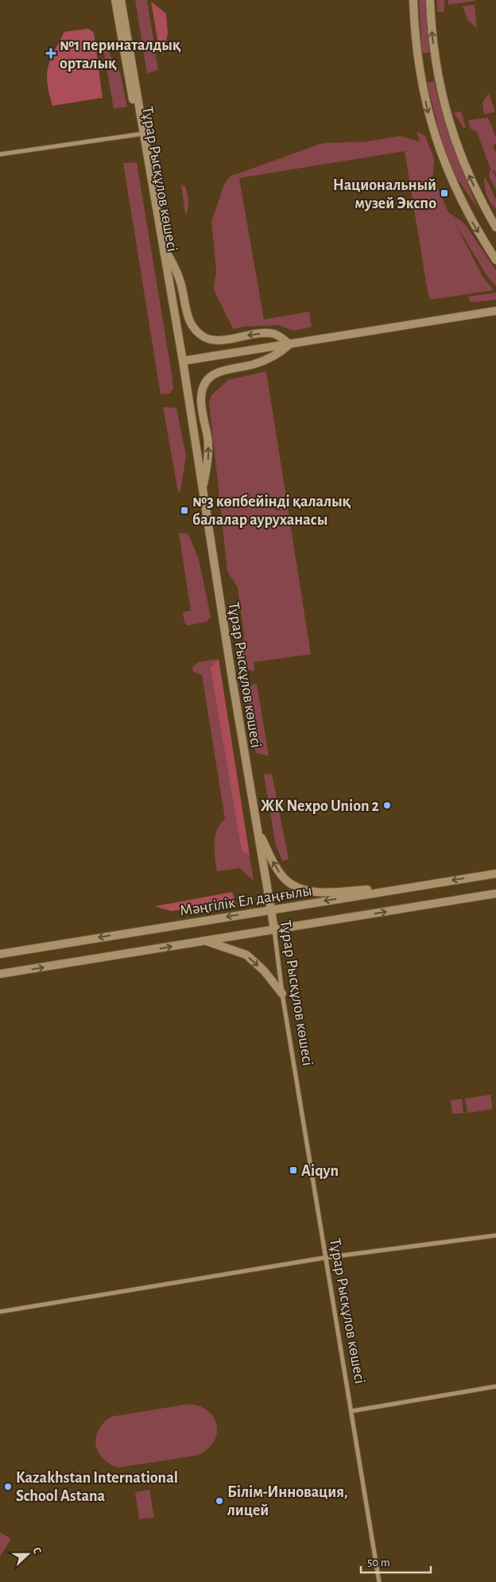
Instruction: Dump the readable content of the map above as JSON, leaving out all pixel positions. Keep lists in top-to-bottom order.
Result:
{
  "streets": {
    "street": ["Тұрар Рысқұлов көшесі", "Мәңгілік Ел даңғылы"]
  },
  "crossings": [
    ["Тұрар Рысқұлов көшесі", "Мәңгілік Ел даңғылы"]
  ],
  "places": {
    "health": ["№1 перинаталдық орталық"],
    "transit": ["Национальный музей Экспо", "№3 көпбейінді қалалық балалар ауруханасы", "Aiqyn"],
    "other": ["ЖК Nexpo Union 2", "Kazakhstan International School Astana", "Білім-Инновация, лицей"]
  },
  "scale_bar": "50 m",
  "north": "right"
}
